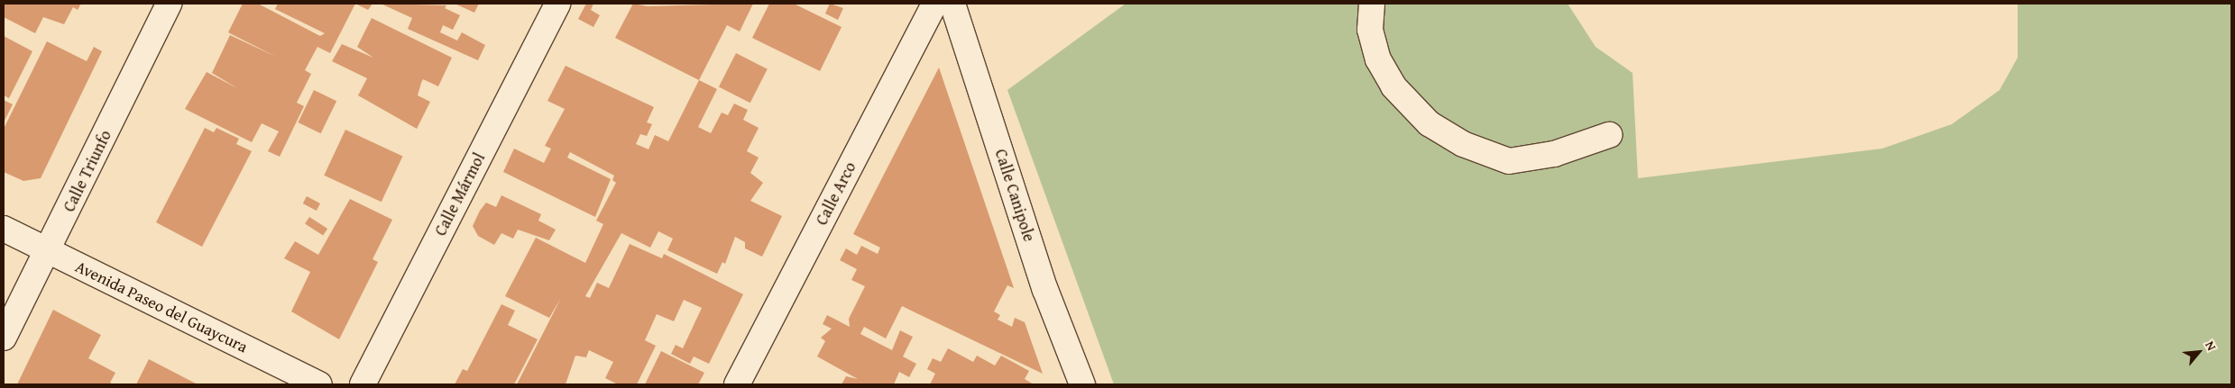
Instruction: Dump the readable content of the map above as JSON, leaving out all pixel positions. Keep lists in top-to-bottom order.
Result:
{
  "streets": {
    "street": [
      "Calle Triunfo",
      "Calle Arco",
      "Calle Mármol",
      "Calle Canipole",
      "Avenida Paseo del Guaycura"
    ]
  },
  "crossings": [
    ["Calle Triunfo", "Avenida Paseo del Guaycura"]
  ],
  "north": "top right"
}
